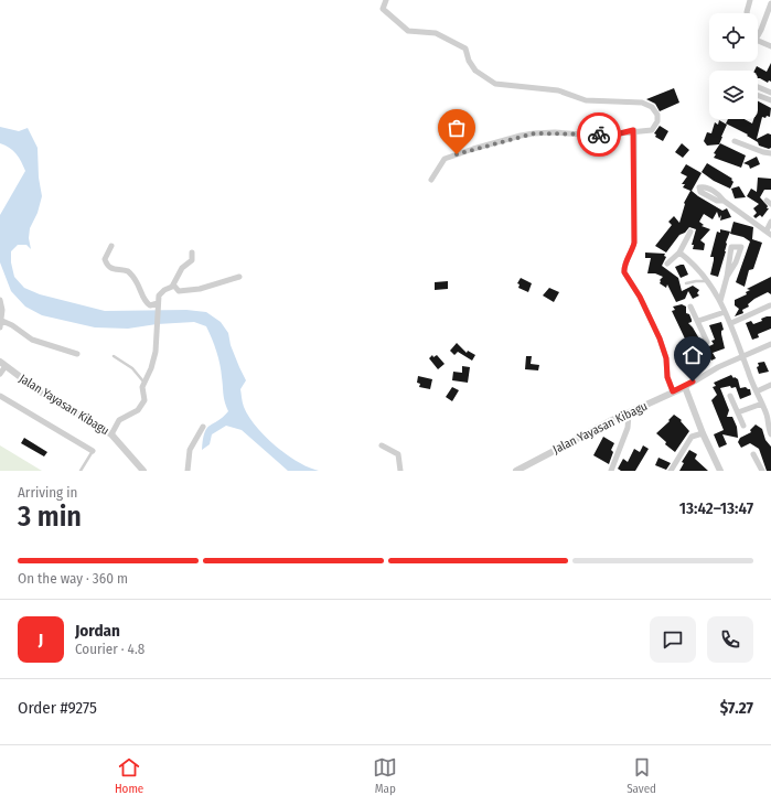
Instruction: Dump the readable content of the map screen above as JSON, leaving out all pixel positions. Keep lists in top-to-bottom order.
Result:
{
  "streets": {
    "street": ["Jalan Yayasan Kibagu"]
  },
  "page": {
    "heading": ["3 min", "Arriving in", "13:42–13:47"],
    "panel": [
      "Jordan",
      "Courier · 4.8",
      "Order #9275",
      "$7.27"
    ],
    "bar": "On the way · 360 m",
    "round": "J",
    "tabs": ["Home", "Map", "Saved"]
  }
}
